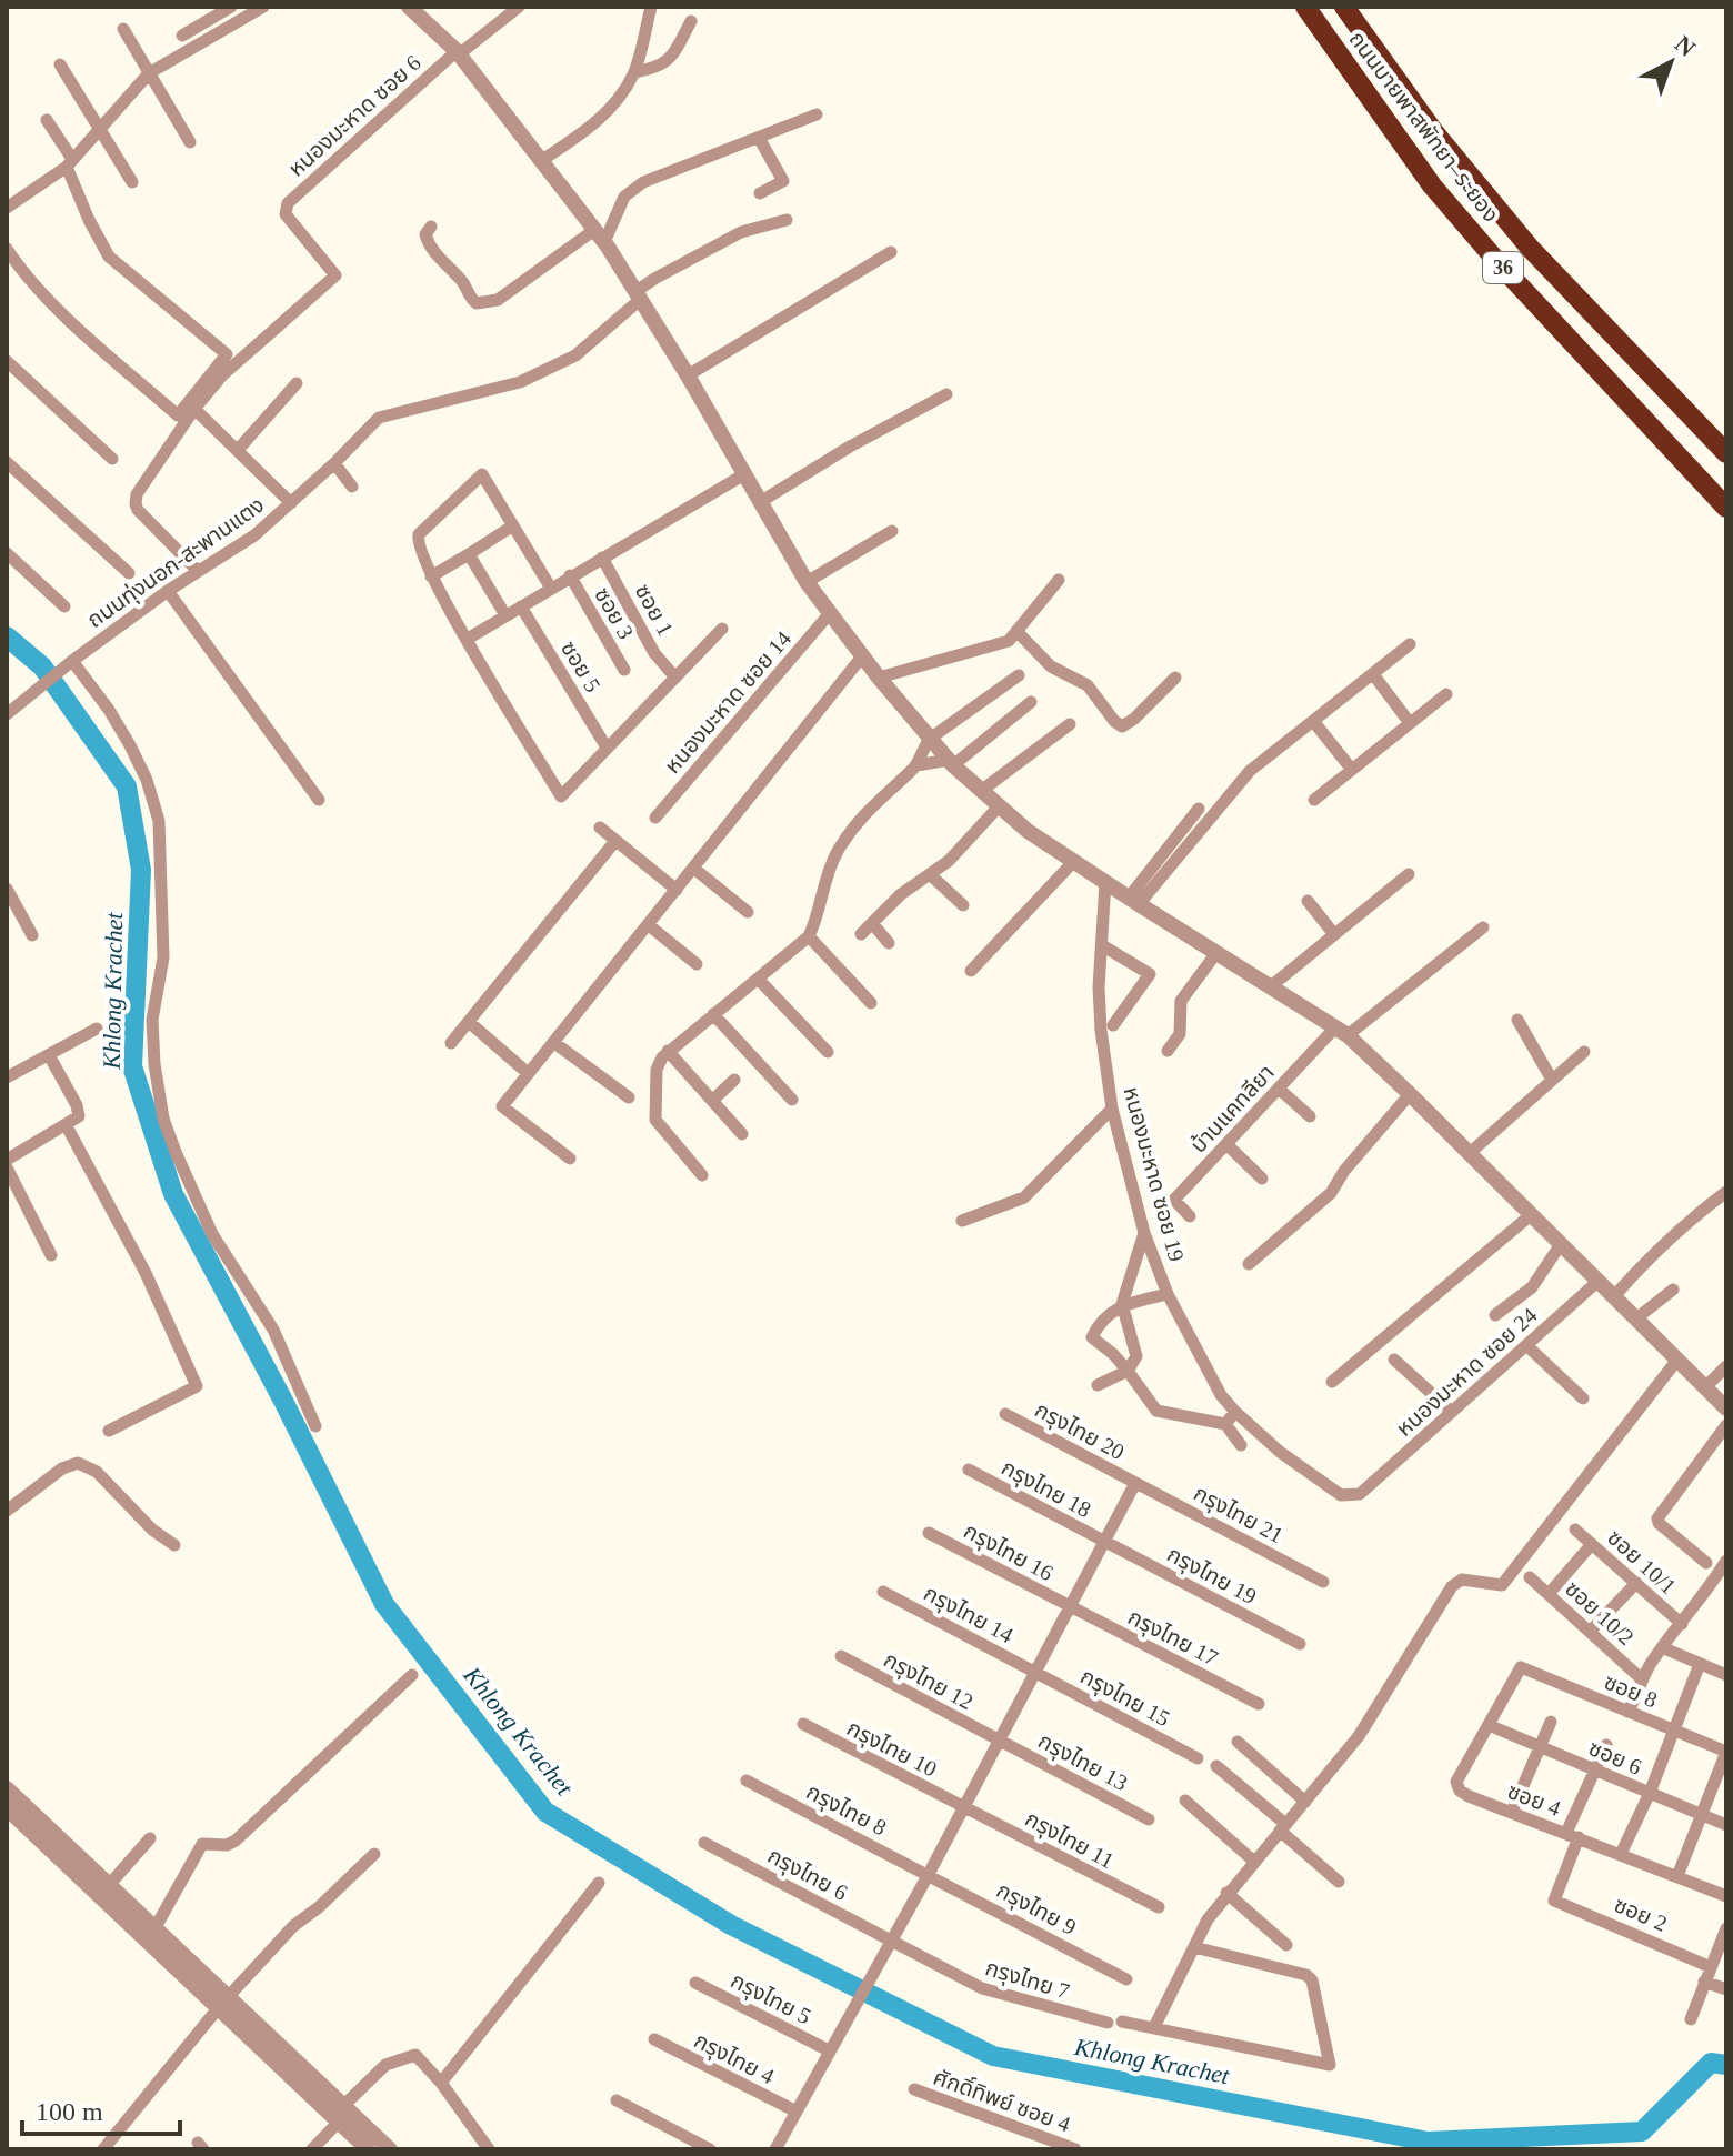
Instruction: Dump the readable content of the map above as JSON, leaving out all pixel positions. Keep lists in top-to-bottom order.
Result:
{
  "streets": {
    "highway": ["ถนนบายพาสพัทยา–ระยอง", "36"],
    "street": [
      "หนองมะหาด ซอย 6",
      "ถนนทุ่งนอก-สะพานแตง",
      "ซอย 1",
      "ซอย 3",
      "ซอย 5",
      "หนองมะหาด ซอย 14",
      "บ้านแคทลียา",
      "หนองมะหาด ซอย 19",
      "หนองมะหาด ซอย 24",
      "กรุงไทย 20",
      "กรุงไทย 18",
      "กรุงไทย 21",
      "กรุงไทย 16",
      "ซอย 10/1",
      "กรุงไทย 19",
      "ซอย 10/2",
      "กรุงไทย 14",
      "กรุงไทย 17",
      "กรุงไทย 12",
      "ซอย 8",
      "กรุงไทย 15",
      "กรุงไทย 10",
      "ซอย 6",
      "กรุงไทย 13",
      "ซอย 4",
      "กรุงไทย 8",
      "กรุงไทย 11",
      "กรุงไทย 6",
      "กรุงไทย 9",
      "ซอย 2",
      "กรุงไทย 7",
      "กรุงไทย 5",
      "กรุงไทย 4",
      "ศักดิ์ทิพย์ ซอย 4"
    ]
  },
  "crossings": [
    ["หนองมะหาด ซอย 6", "ถนนทุ่งนอก-สะพานแตง"],
    ["หนองมะหาด ซอย 19", "หนองมะหาด ซอย 24"],
    ["กรุงไทย 20", "กรุงไทย 21"],
    ["กรุงไทย 18", "กรุงไทย 19"],
    ["กรุงไทย 16", "กรุงไทย 17"],
    ["กรุงไทย 14", "กรุงไทย 15"],
    ["กรุงไทย 12", "กรุงไทย 13"],
    ["ซอย 8", "ซอย 4"],
    ["กรุงไทย 10", "กรุงไทย 11"],
    ["ซอย 6", "ซอย 4"],
    ["ซอย 4", "ซอย 2"],
    ["กรุงไทย 8", "กรุงไทย 9"],
    ["กรุงไทย 6", "กรุงไทย 7"]
  ],
  "water": ["Khlong Krachet"],
  "scale_bar": "100 m",
  "north": "top right"
}
